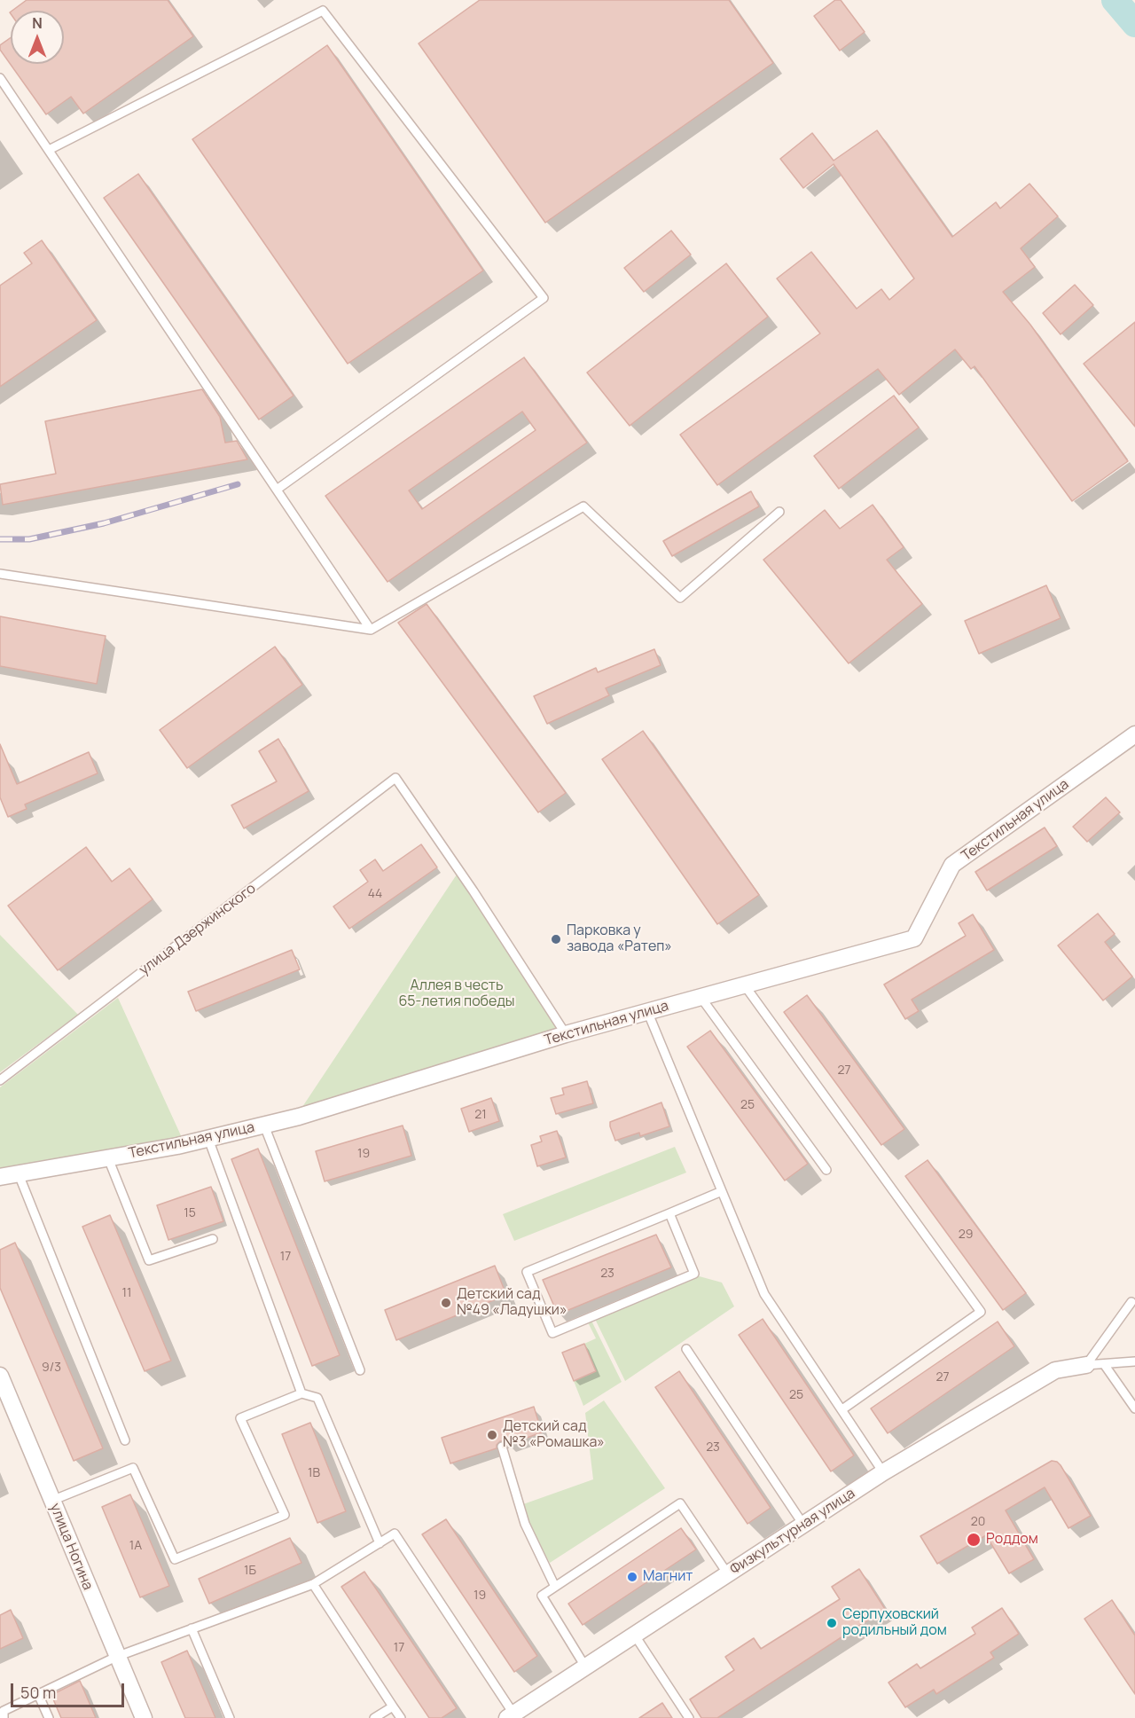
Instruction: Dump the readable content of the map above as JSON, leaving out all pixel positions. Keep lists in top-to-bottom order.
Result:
{
  "streets": {
    "street": ["Текстильная улица", "Физкультурная улица", "улица Ногина"],
    "lane": ["улица Дзержинского"]
  },
  "crossings": [
    ["Текстильная улица", "улица Дзержинского"]
  ],
  "parks": ["Аллея в честь 65-летия победы"],
  "places": [
    "Парковка у завода «Ратеп»",
    "Детский сад №49 «Ладушки»",
    "Детский сад №3 «Ромашка»",
    "Роддом",
    "Магнит",
    "Серпуховский родильный дом"
  ],
  "house_numbers": [
    "44",
    "27",
    "25",
    "21",
    "19",
    "15",
    "29",
    "17",
    "23",
    "11",
    "9/3",
    "27",
    "25",
    "23",
    "1В",
    "20",
    "1А",
    "1Б",
    "19",
    "17"
  ],
  "scale_bar": "50 m",
  "north": "top"
}
